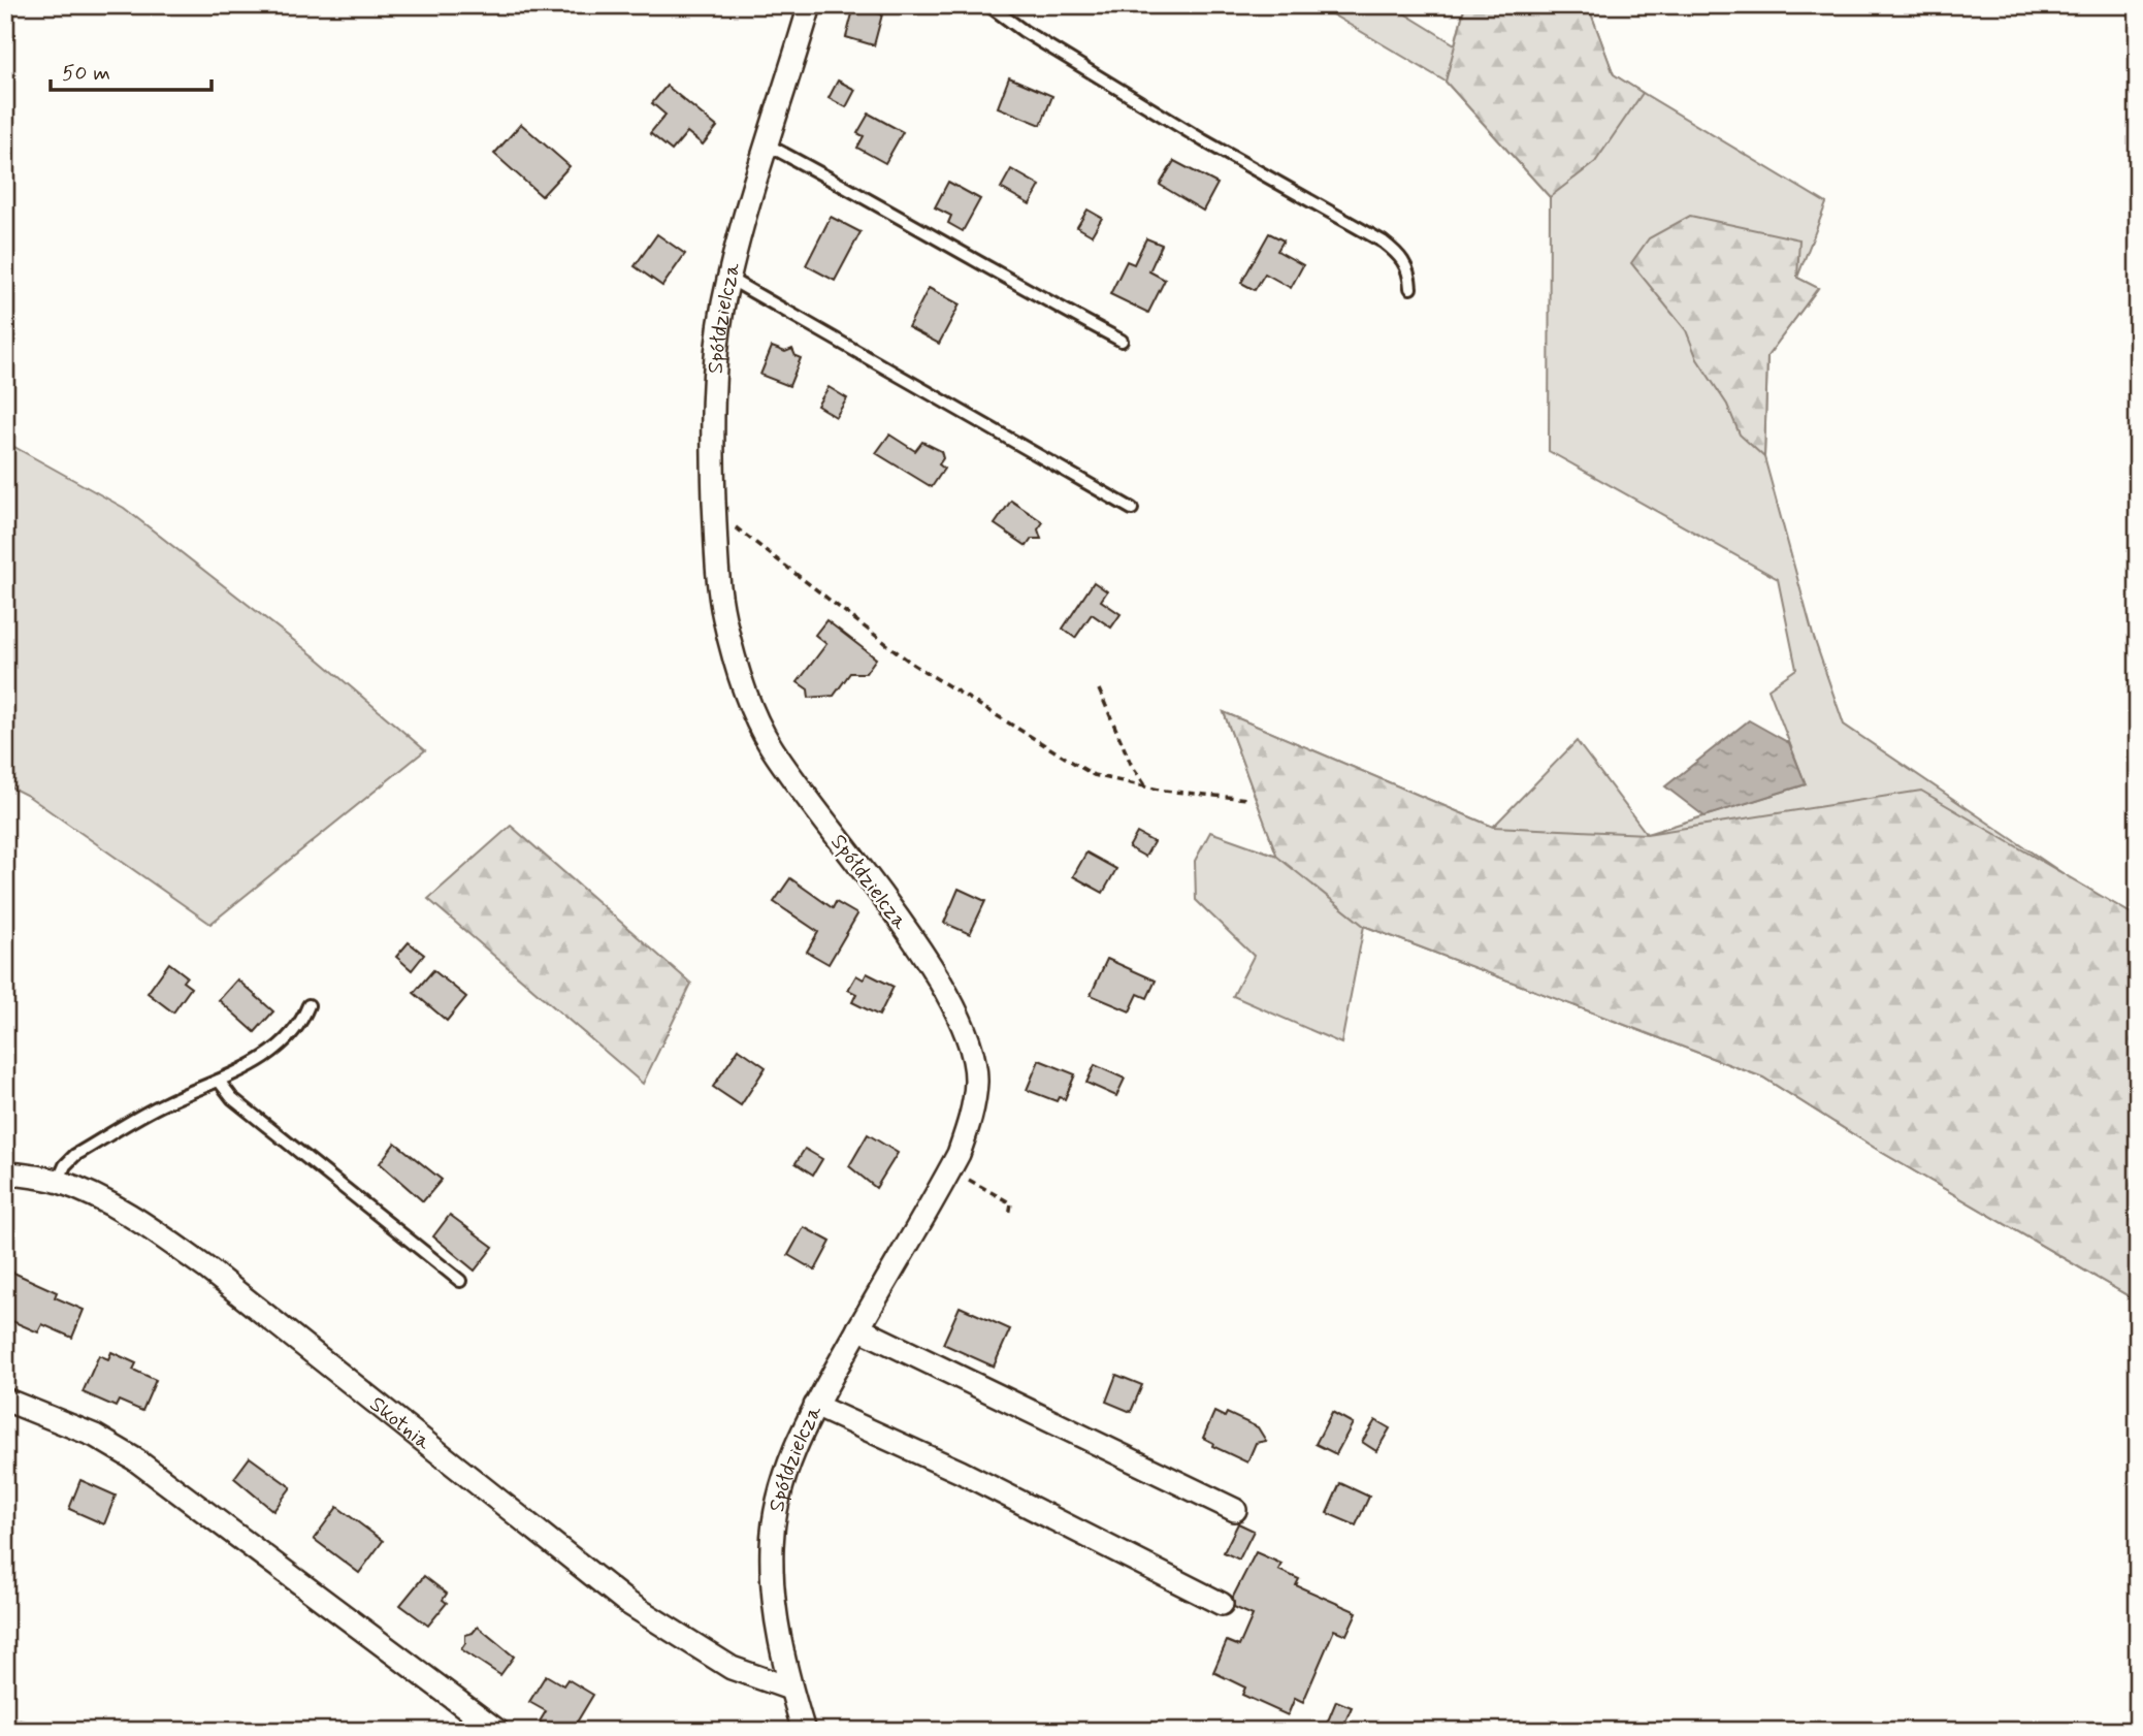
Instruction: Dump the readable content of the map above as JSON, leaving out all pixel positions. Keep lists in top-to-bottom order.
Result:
{
  "streets": {
    "street": ["Spółdzielcza", "Skotnia"]
  },
  "crossings": [
    ["Spółdzielcza", "Skotnia"]
  ],
  "scale_bar": "50 m"
}
